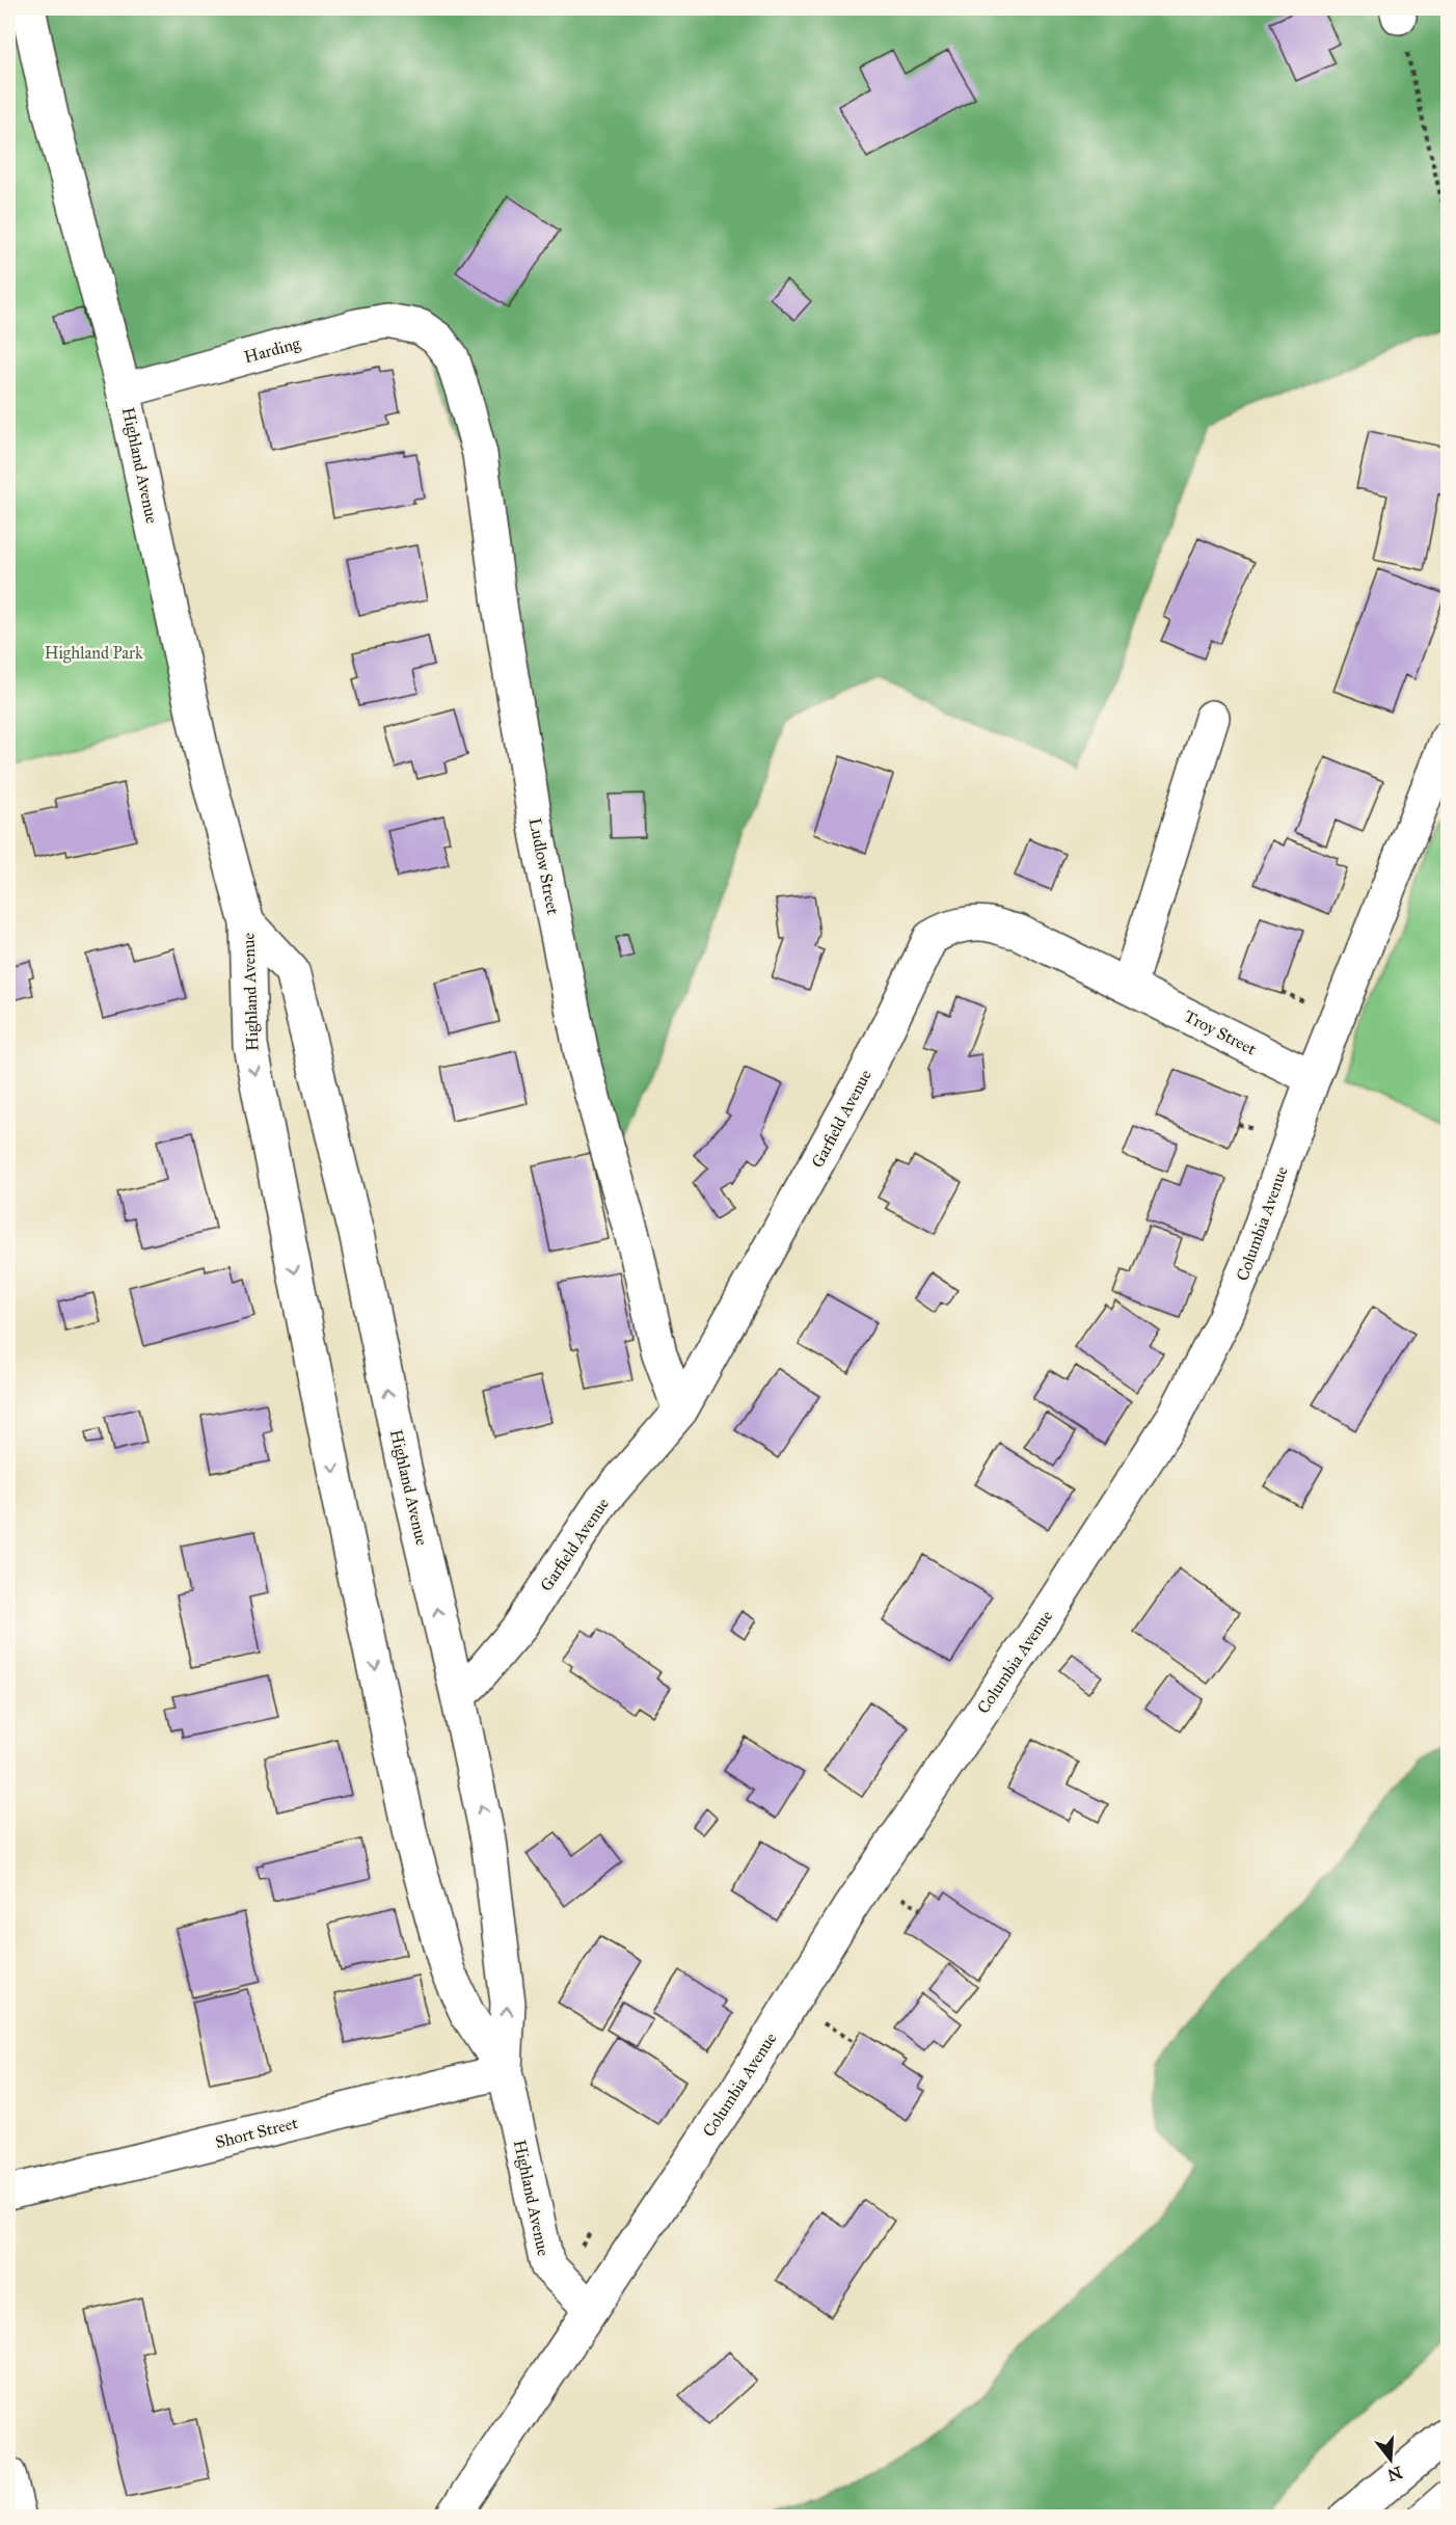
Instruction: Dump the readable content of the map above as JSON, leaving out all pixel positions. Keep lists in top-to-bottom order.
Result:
{
  "streets": {
    "street": [
      "Harding",
      "Highland Avenue",
      "Ludlow Street",
      "Troy Street",
      "Garfield Avenue",
      "Columbia Avenue",
      "Short Street"
    ]
  },
  "crossings": [
    ["Harding", "Highland Avenue"],
    ["Harding", "Ludlow Street"],
    ["Highland Avenue", "Garfield Avenue"],
    ["Highland Avenue", "Columbia Avenue"],
    ["Highland Avenue", "Short Street"],
    ["Ludlow Street", "Garfield Avenue"],
    ["Troy Street", "Garfield Avenue"],
    ["Troy Street", "Columbia Avenue"]
  ],
  "parks": ["Highland Park"],
  "north": "bottom"
}
